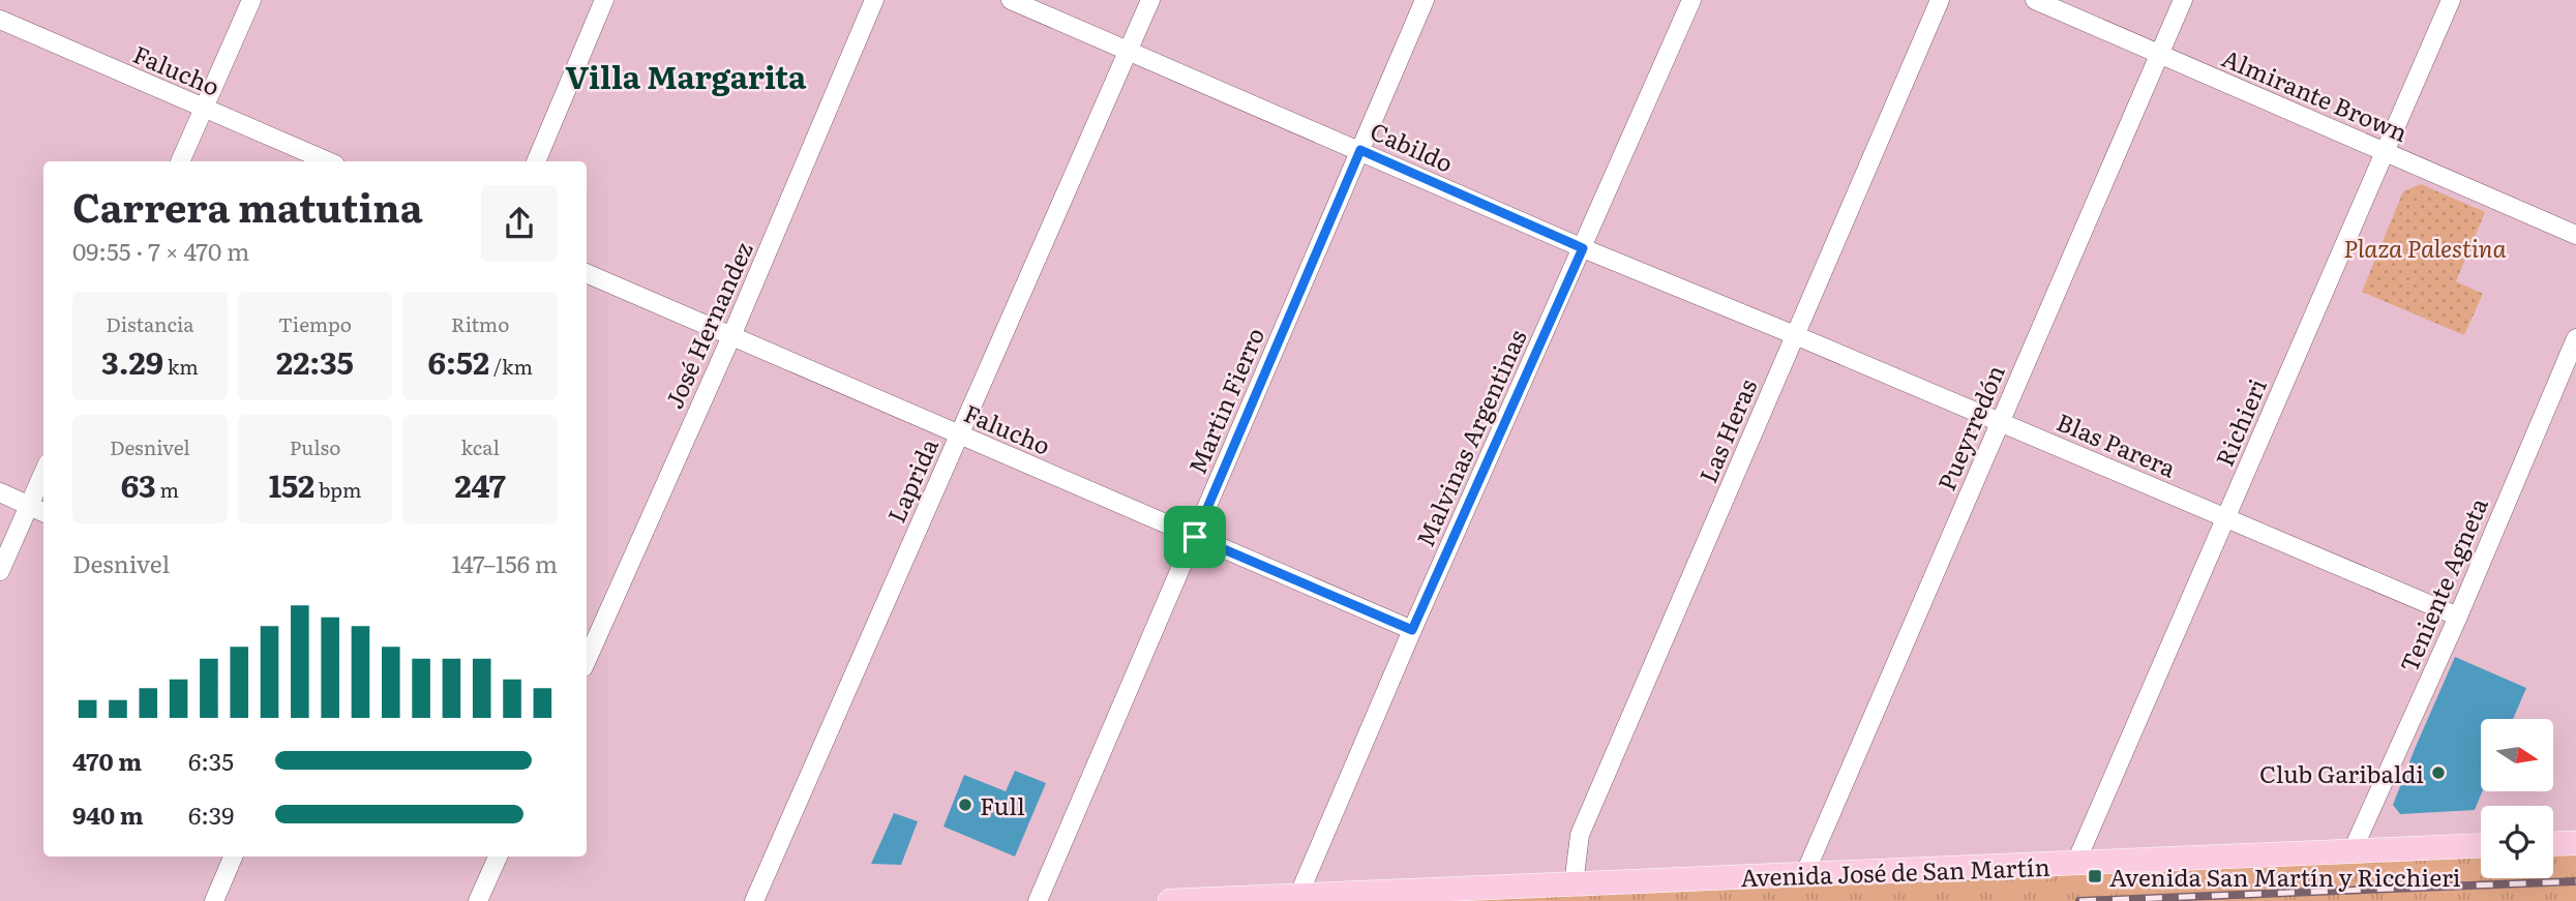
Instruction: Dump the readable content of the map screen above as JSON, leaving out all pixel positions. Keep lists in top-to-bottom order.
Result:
{
  "streets": {
    "main road": ["Avenida José de San Martín"],
    "street": [
      "Falucho",
      "Almirante Brown",
      "Cabildo",
      "José Hernandez",
      "Martin Fierro",
      "Richieri",
      "Pueyrredón",
      "Las Heras",
      "Malvinas Argentinas",
      "Blas Parera",
      "Laprida",
      "Teniente Agneta"
    ]
  },
  "crossings": [
    ["Falucho", "José Hernandez"],
    ["Falucho", "Martin Fierro"],
    ["Falucho", "Malvinas Argentinas"],
    ["Falucho", "Laprida"],
    ["Almirante Brown", "Richieri"],
    ["Almirante Brown", "Pueyrredón"],
    ["Cabildo", "Martin Fierro"],
    ["Cabildo", "Las Heras"],
    ["Cabildo", "Malvinas Argentinas"],
    ["Cabildo", "Blas Parera"],
    ["Cabildo", "Laprida"],
    ["Richieri", "Blas Parera"],
    ["Richieri", "Avenida José de San Martín"],
    ["Pueyrredón", "Blas Parera"],
    ["Pueyrredón", "Avenida José de San Martín"],
    ["Las Heras", "Blas Parera"],
    ["Las Heras", "Avenida José de San Martín"],
    ["Malvinas Argentinas", "Avenida José de San Martín"],
    ["Blas Parera", "Teniente Agneta"],
    ["Teniente Agneta", "Avenida José de San Martín"]
  ],
  "districts": ["Villa Margarita"],
  "parks": ["Plaza Palestina"],
  "places": {
    "other": ["Club Garibaldi", "Full"],
    "transit": ["Avenida San Martín y Ricchieri"]
  },
  "north": "right",
  "page": {
    "heading": ["Carrera matutina", "09:55 · 7 × 470 m"],
    "stats": [
      ["Distancia", "3.29 km"],
      ["Tiempo", "22:35"],
      ["Ritmo", "6:52 /km"],
      ["Desnivel", "63 m"],
      ["Pulso", "152 bpm"],
      ["kcal", "247"]
    ],
    "chart": ["Desnivel", "147–156 m"],
    "list": [
      {
        "name": "470 m",
        "note": "6:35"
      },
      {
        "name": "940 m",
        "note": "6:39"
      }
    ]
  }
}
